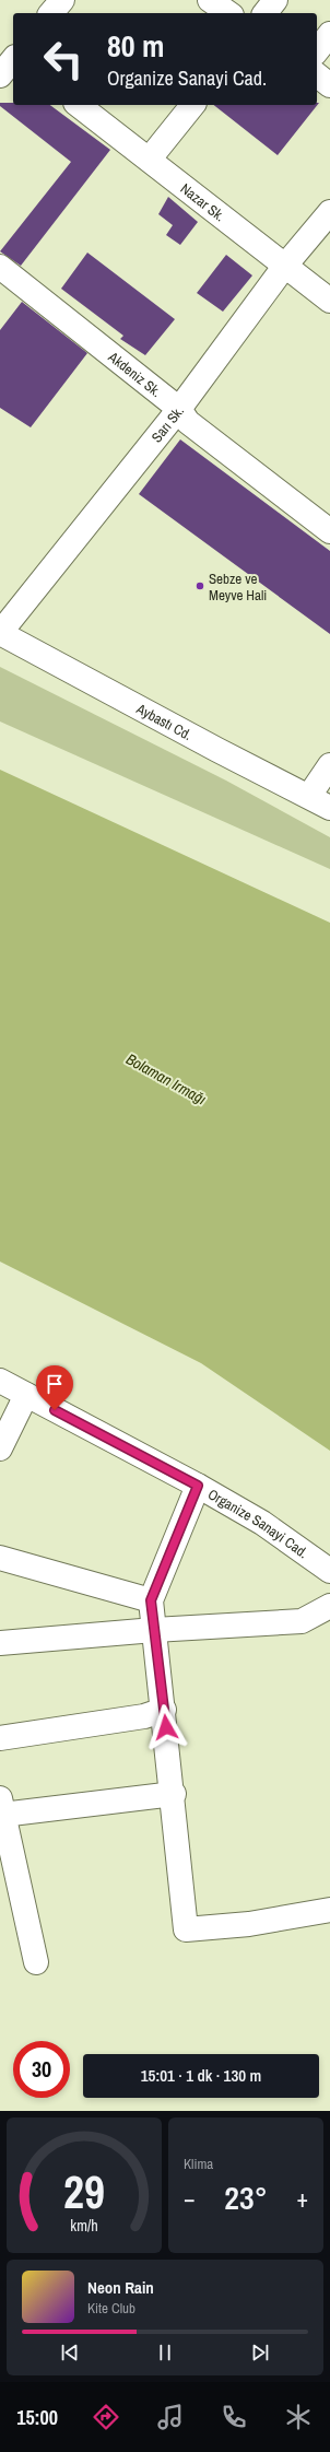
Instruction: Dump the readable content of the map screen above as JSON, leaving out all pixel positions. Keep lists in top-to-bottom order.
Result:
{
  "streets": {
    "street": [
      "Nazar Sk.",
      "Akdeniz Sk.",
      "Sarı Sk.",
      "Aybastı Cd.",
      "Organize Sanayi Cad."
    ]
  },
  "crossings": [
    ["Nazar Sk.", "Sarı Sk."],
    ["Akdeniz Sk.", "Sarı Sk."],
    ["Sarı Sk.", "Aybastı Cd."]
  ],
  "water": ["Bolaman Irmağı"],
  "places": ["Sebze ve Meyve Hali"],
  "page": {
    "turn": ["80 m", "Organize Sanayi Cad."],
    "limit": "30",
    "trip": "15:01 · 1 dk · 130 m",
    "tile": "Klima",
    "heat": ["−", "23°", "+"],
    "song": ["Neon Rain", "Kite Club"],
    "tabs": "15:00",
    "gauge": ["29", "km/h"]
  }
}
